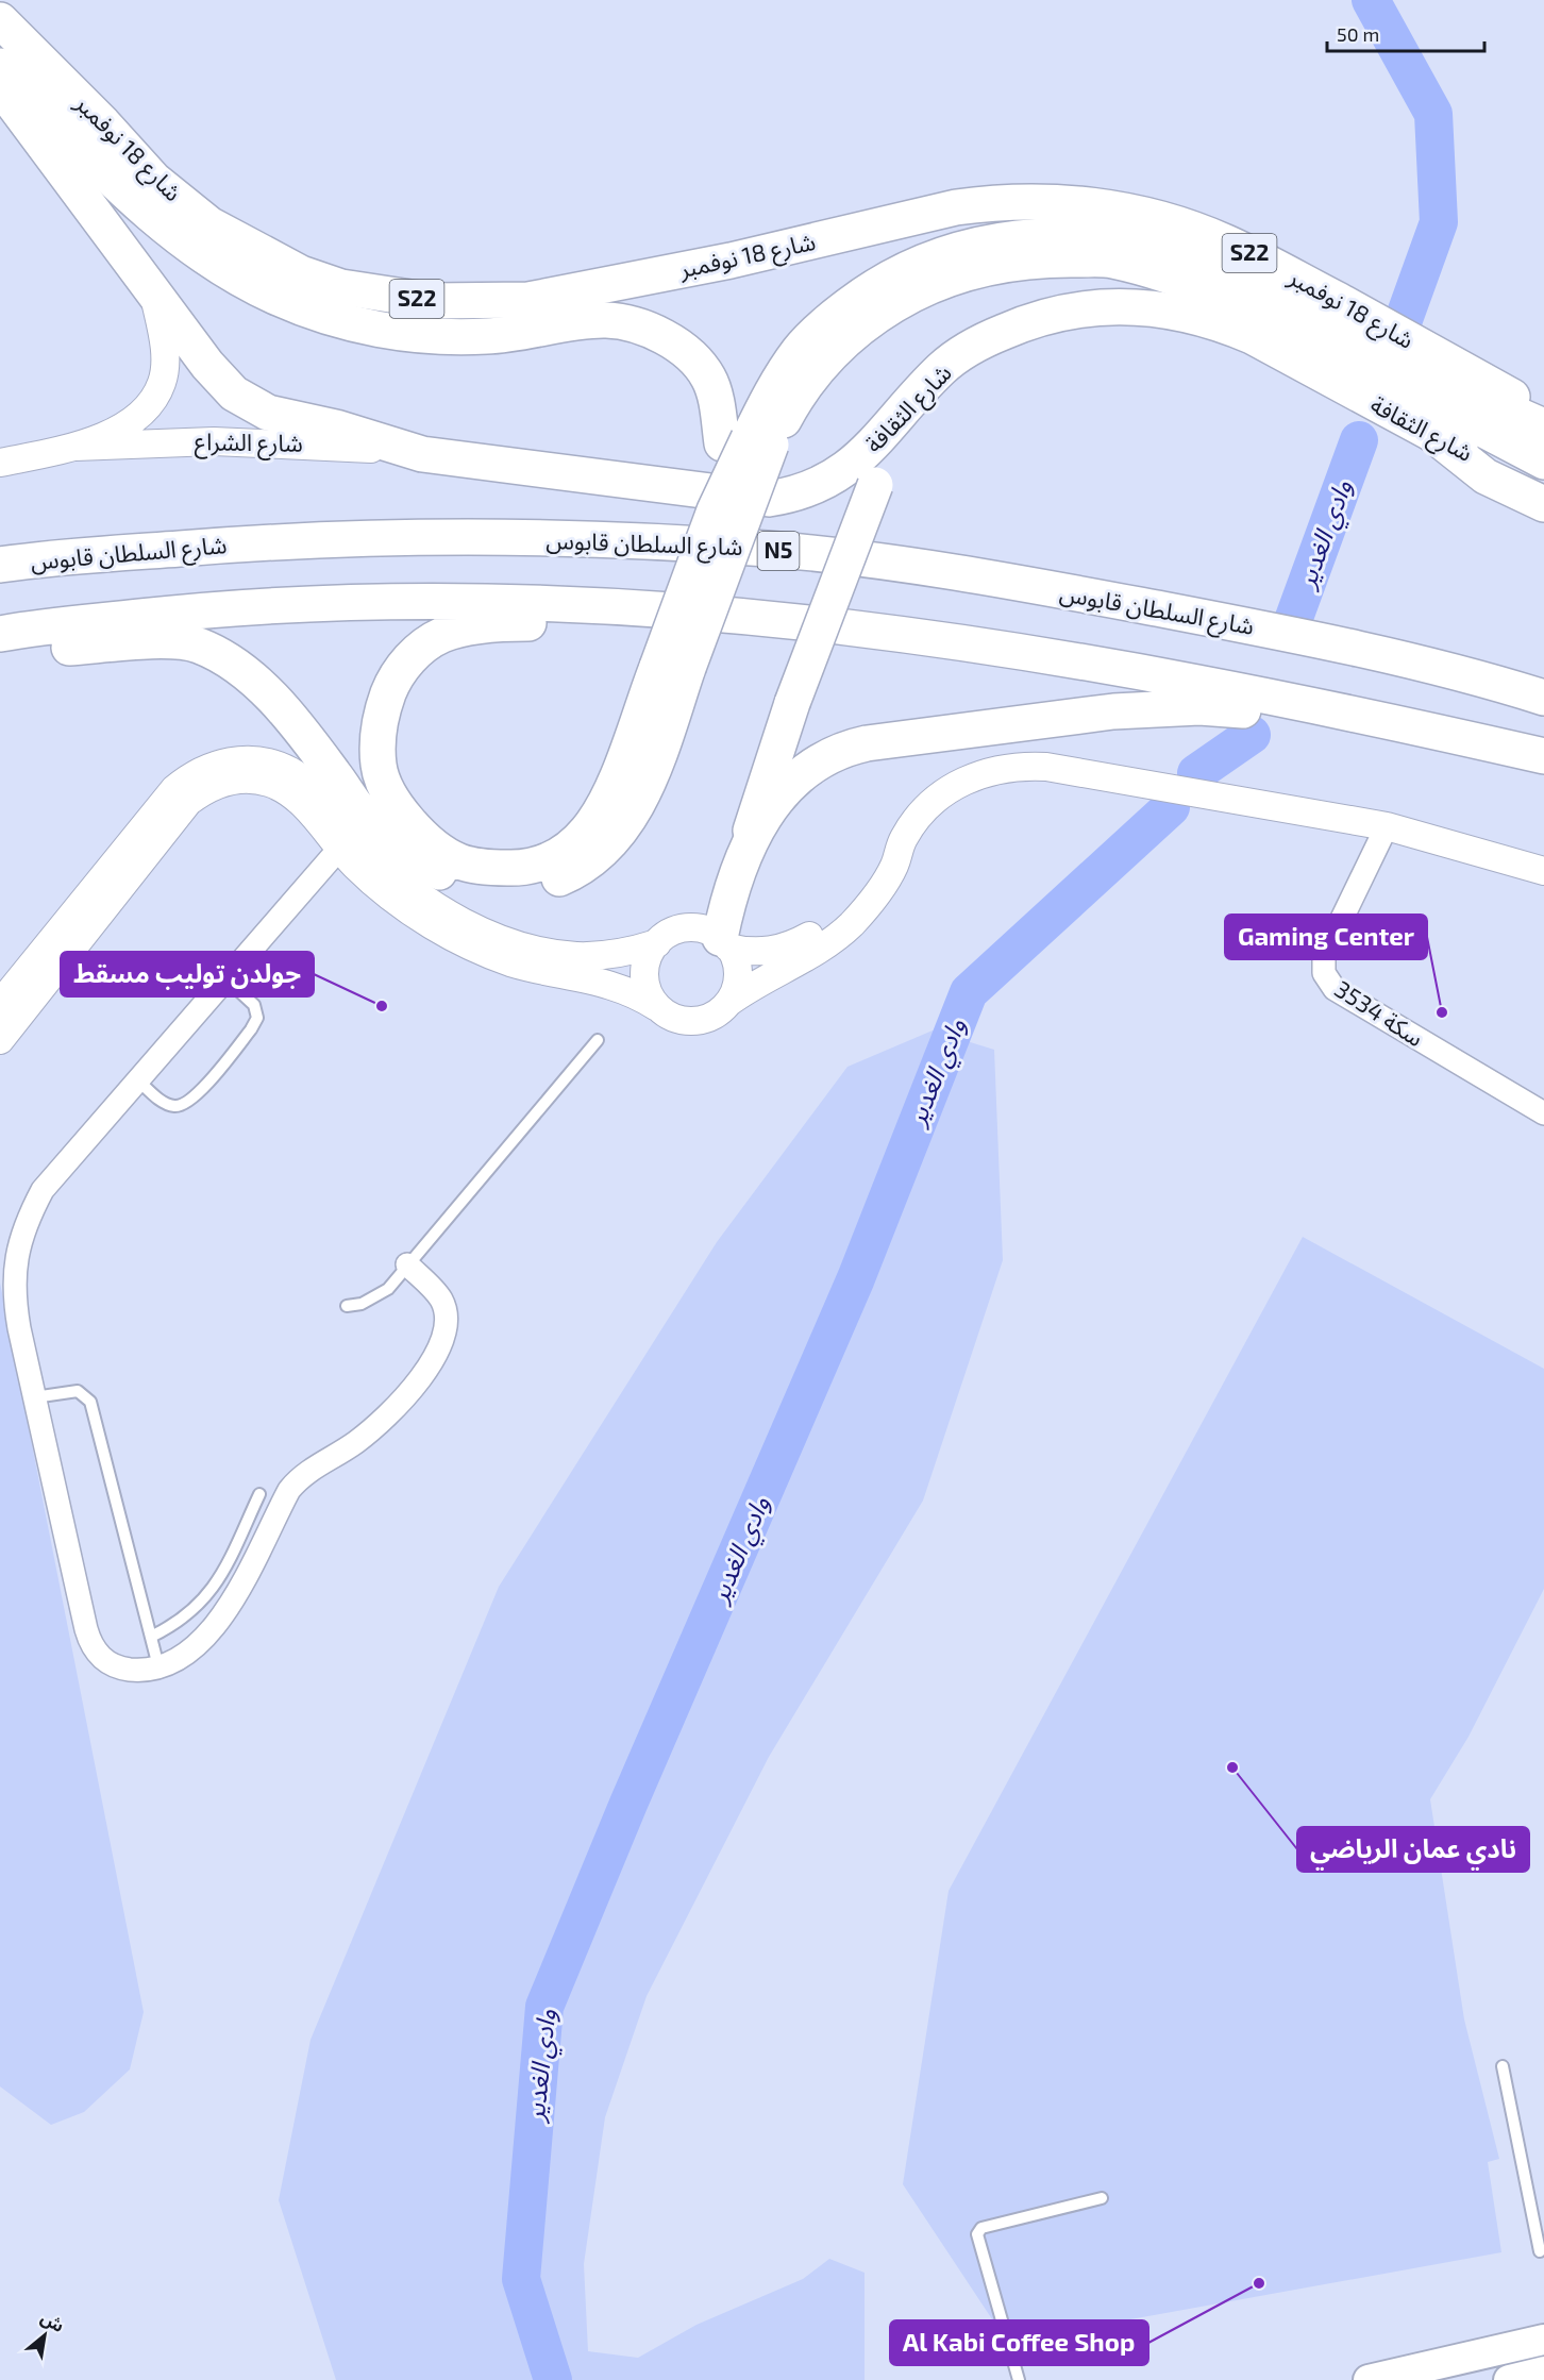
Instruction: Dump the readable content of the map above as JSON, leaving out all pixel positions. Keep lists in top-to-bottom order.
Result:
{
  "streets": {
    "main road": [
      "شارع 18 نوفمبر",
      "S22",
      "شارع الثقافة",
      "شارع السلطان قابوس",
      "N5"
    ],
    "street": ["شارع الشراع", "سكة 3534"]
  },
  "crossings": [
    ["شارع الثقافة", "شارع الشراع"]
  ],
  "water": ["وادي الغدير"],
  "places": [
    "جولدن توليب مسقط",
    "Gaming Center",
    "نادي عمان الرياضي",
    "Al Kabi Coffee Shop"
  ],
  "scale_bar": "50 m",
  "north": "top right"
}
